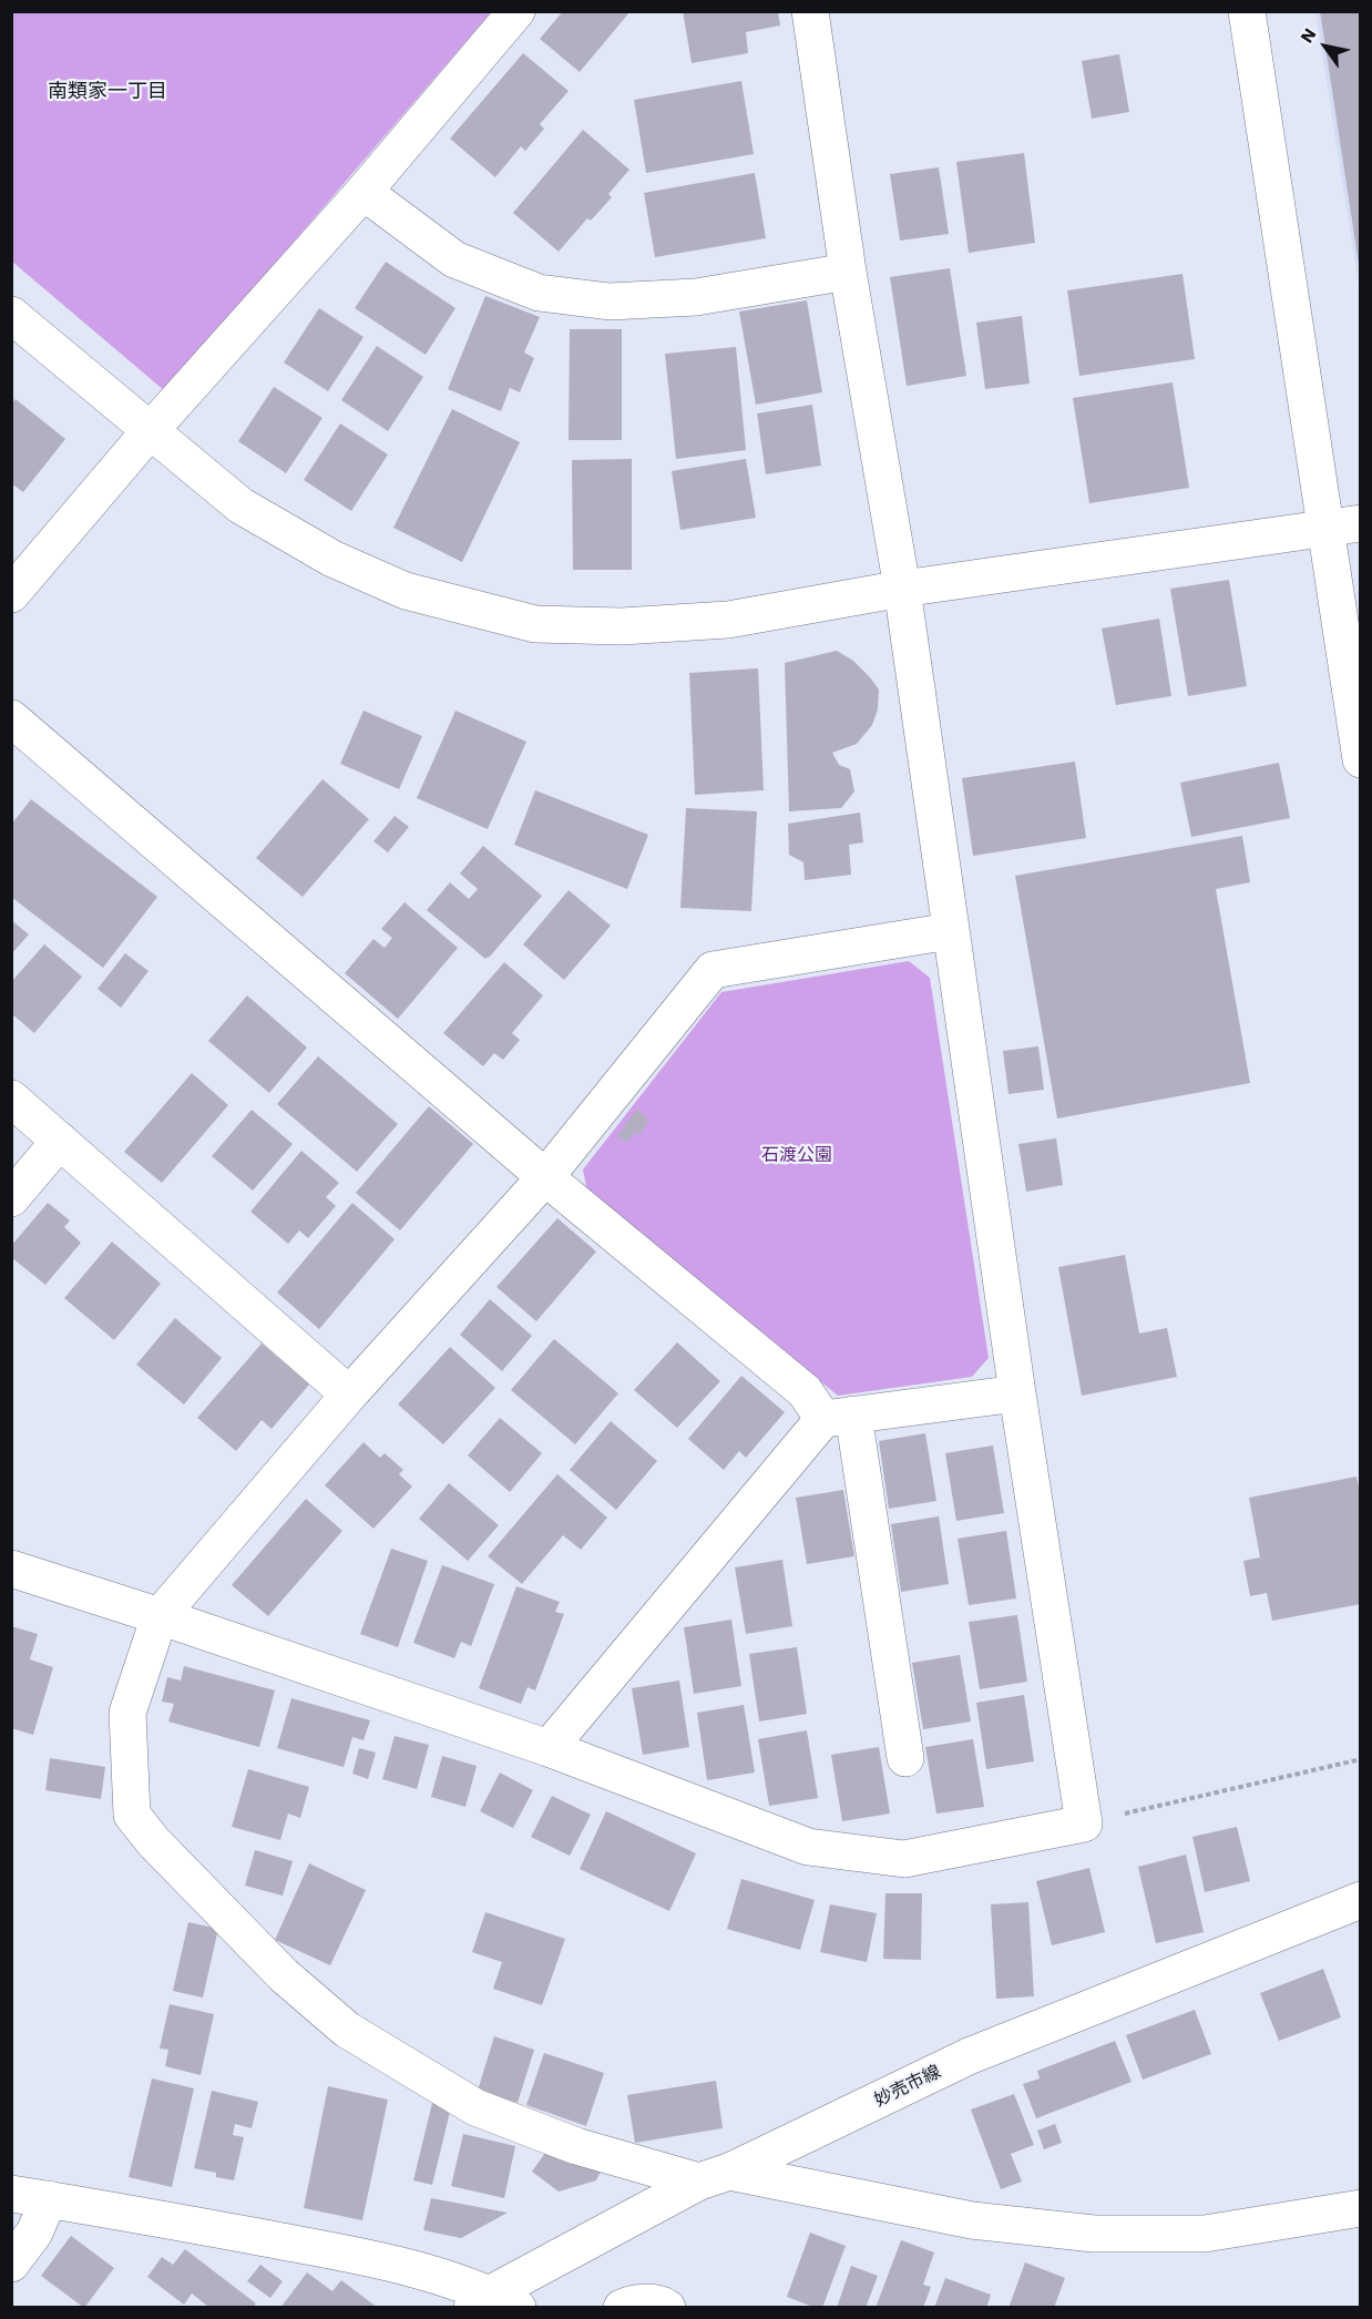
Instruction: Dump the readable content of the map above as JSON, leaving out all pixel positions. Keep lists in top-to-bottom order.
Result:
{
  "streets": {
    "street": ["妙売市線"]
  },
  "districts": ["南類家一丁目"],
  "parks": ["石渡公園"],
  "north": "top left"
}
